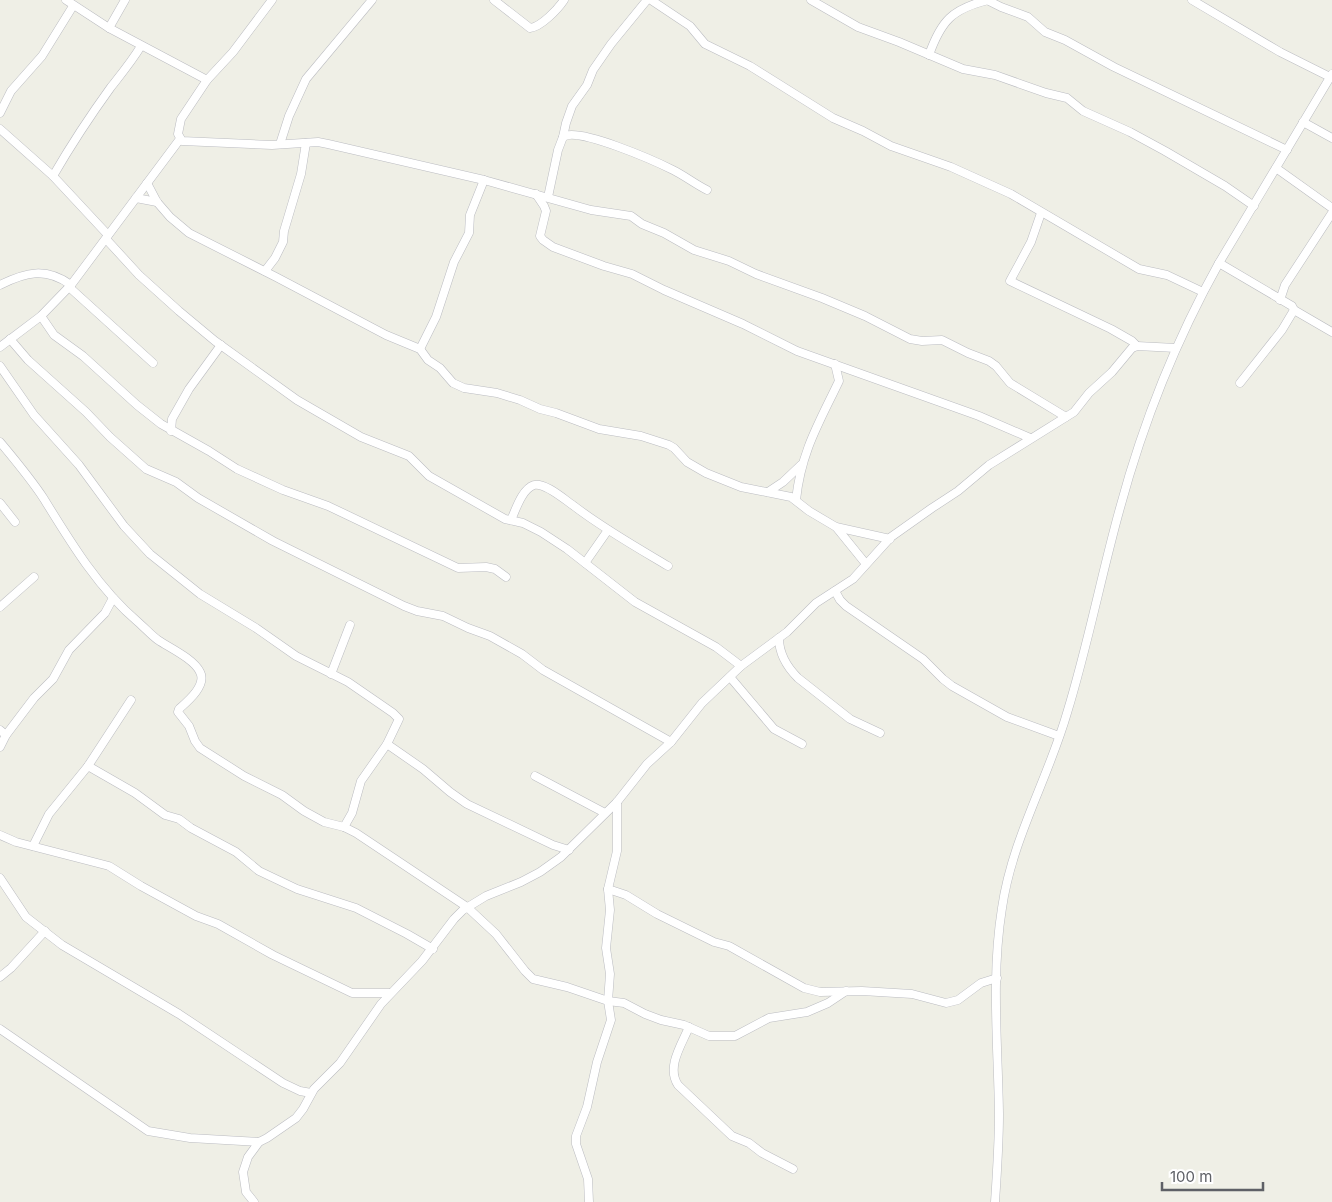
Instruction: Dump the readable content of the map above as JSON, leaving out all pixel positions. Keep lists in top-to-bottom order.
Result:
{
  "scale_bar": "100 m"
}
